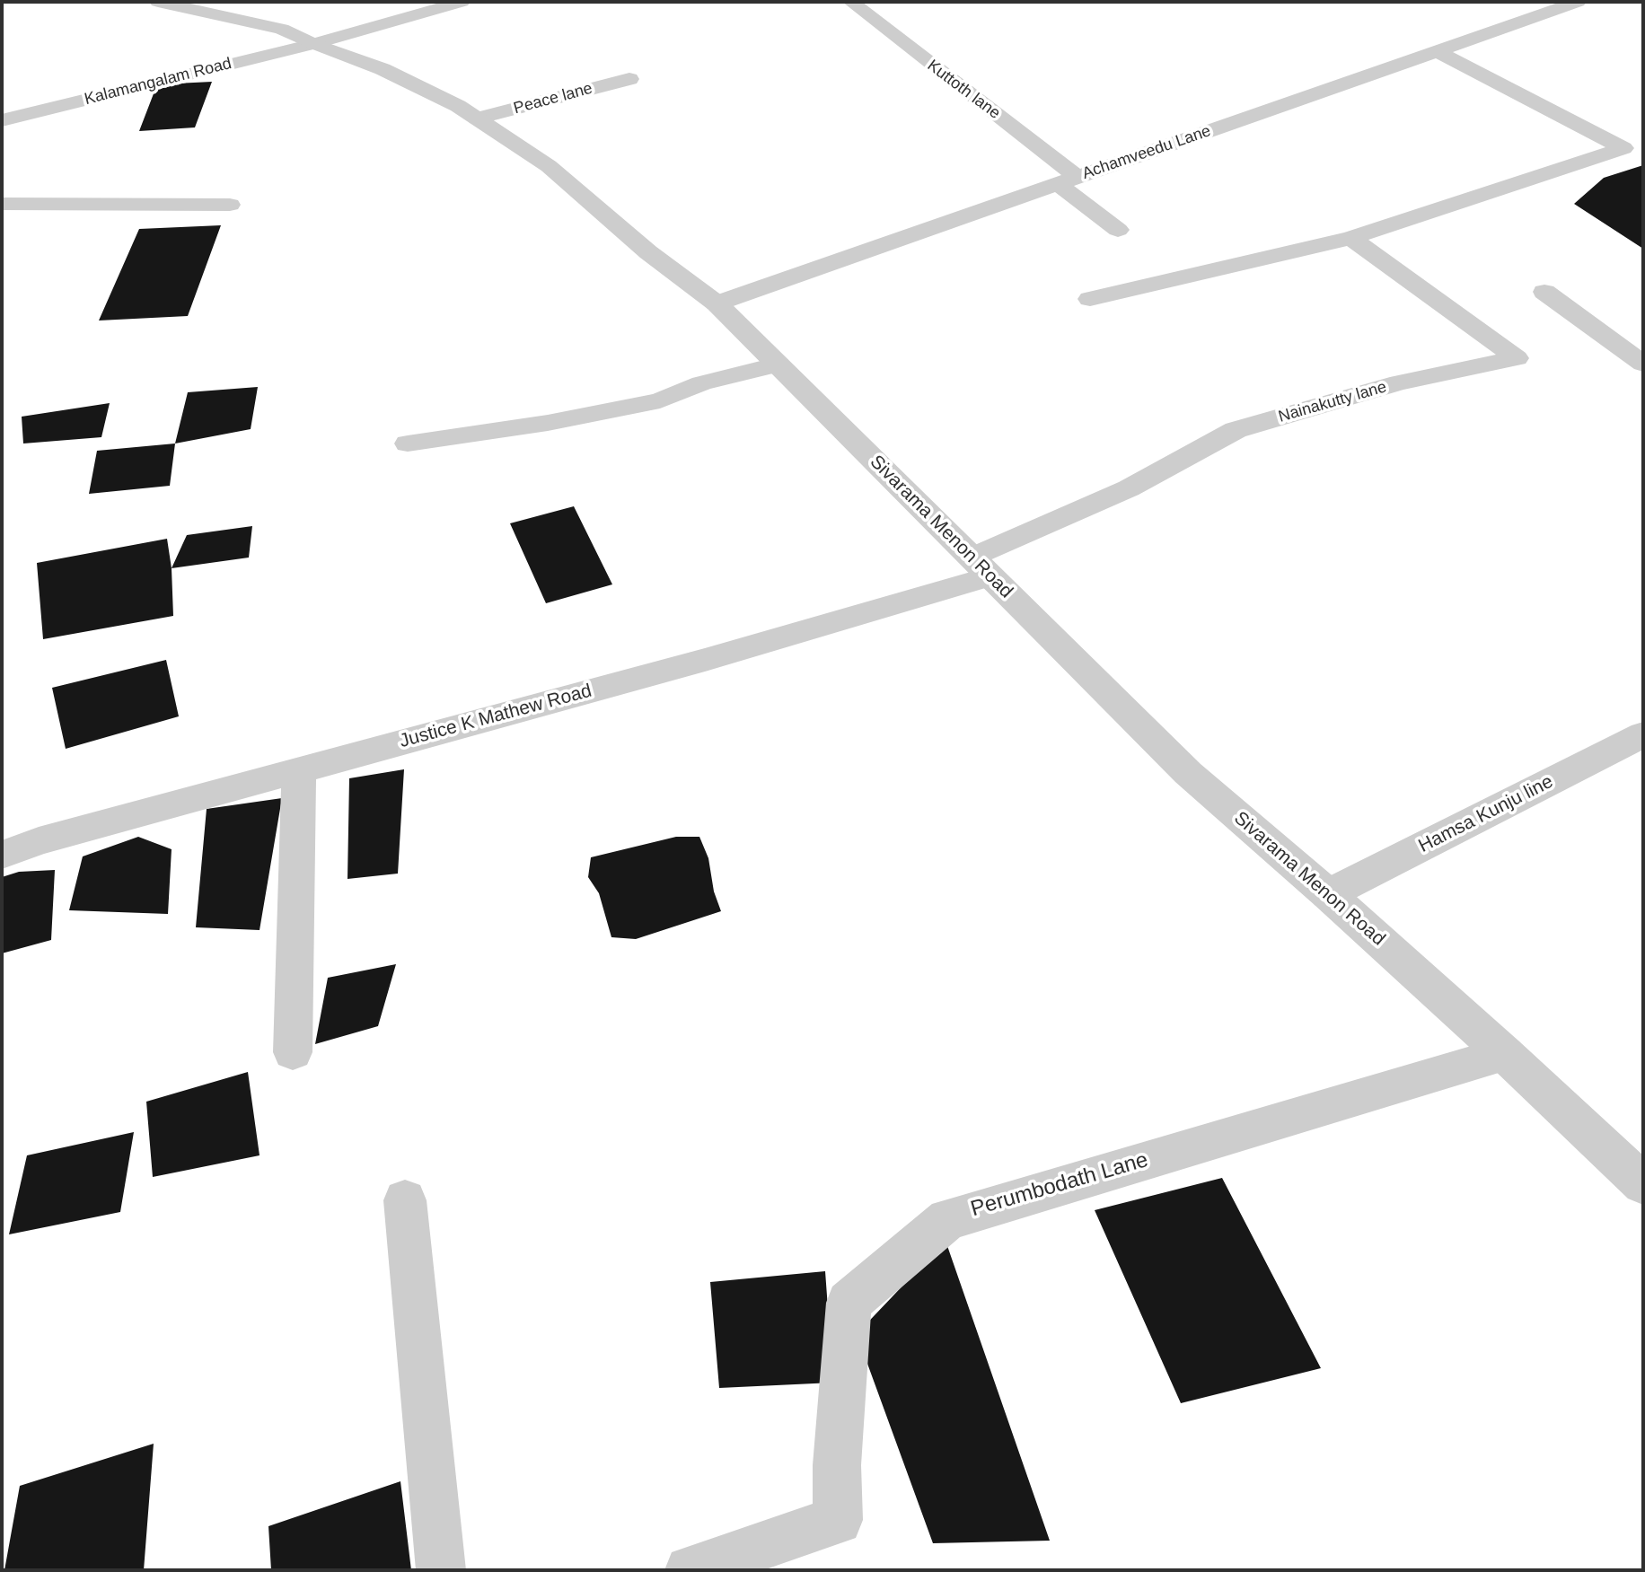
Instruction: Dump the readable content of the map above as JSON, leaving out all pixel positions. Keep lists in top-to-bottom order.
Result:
{
  "streets": {
    "street": [
      "Kalamangalam Road",
      "Kuttoth lane",
      "Peace lane",
      "Achamveedu Lane",
      "Nainakutty lane",
      "Sivarama Menon Road",
      "Justice K Mathew Road",
      "Hamsa Kunju line",
      "Perumbodath Lane"
    ]
  },
  "crossings": [
    ["Kalamangalam Road", "Sivarama Menon Road"],
    ["Kuttoth lane", "Achamveedu Lane"],
    ["Peace lane", "Sivarama Menon Road"],
    ["Achamveedu Lane", "Sivarama Menon Road"],
    ["Nainakutty lane", "Sivarama Menon Road"],
    ["Nainakutty lane", "Justice K Mathew Road"],
    ["Sivarama Menon Road", "Justice K Mathew Road"],
    ["Sivarama Menon Road", "Hamsa Kunju line"],
    ["Sivarama Menon Road", "Perumbodath Lane"]
  ]
}
